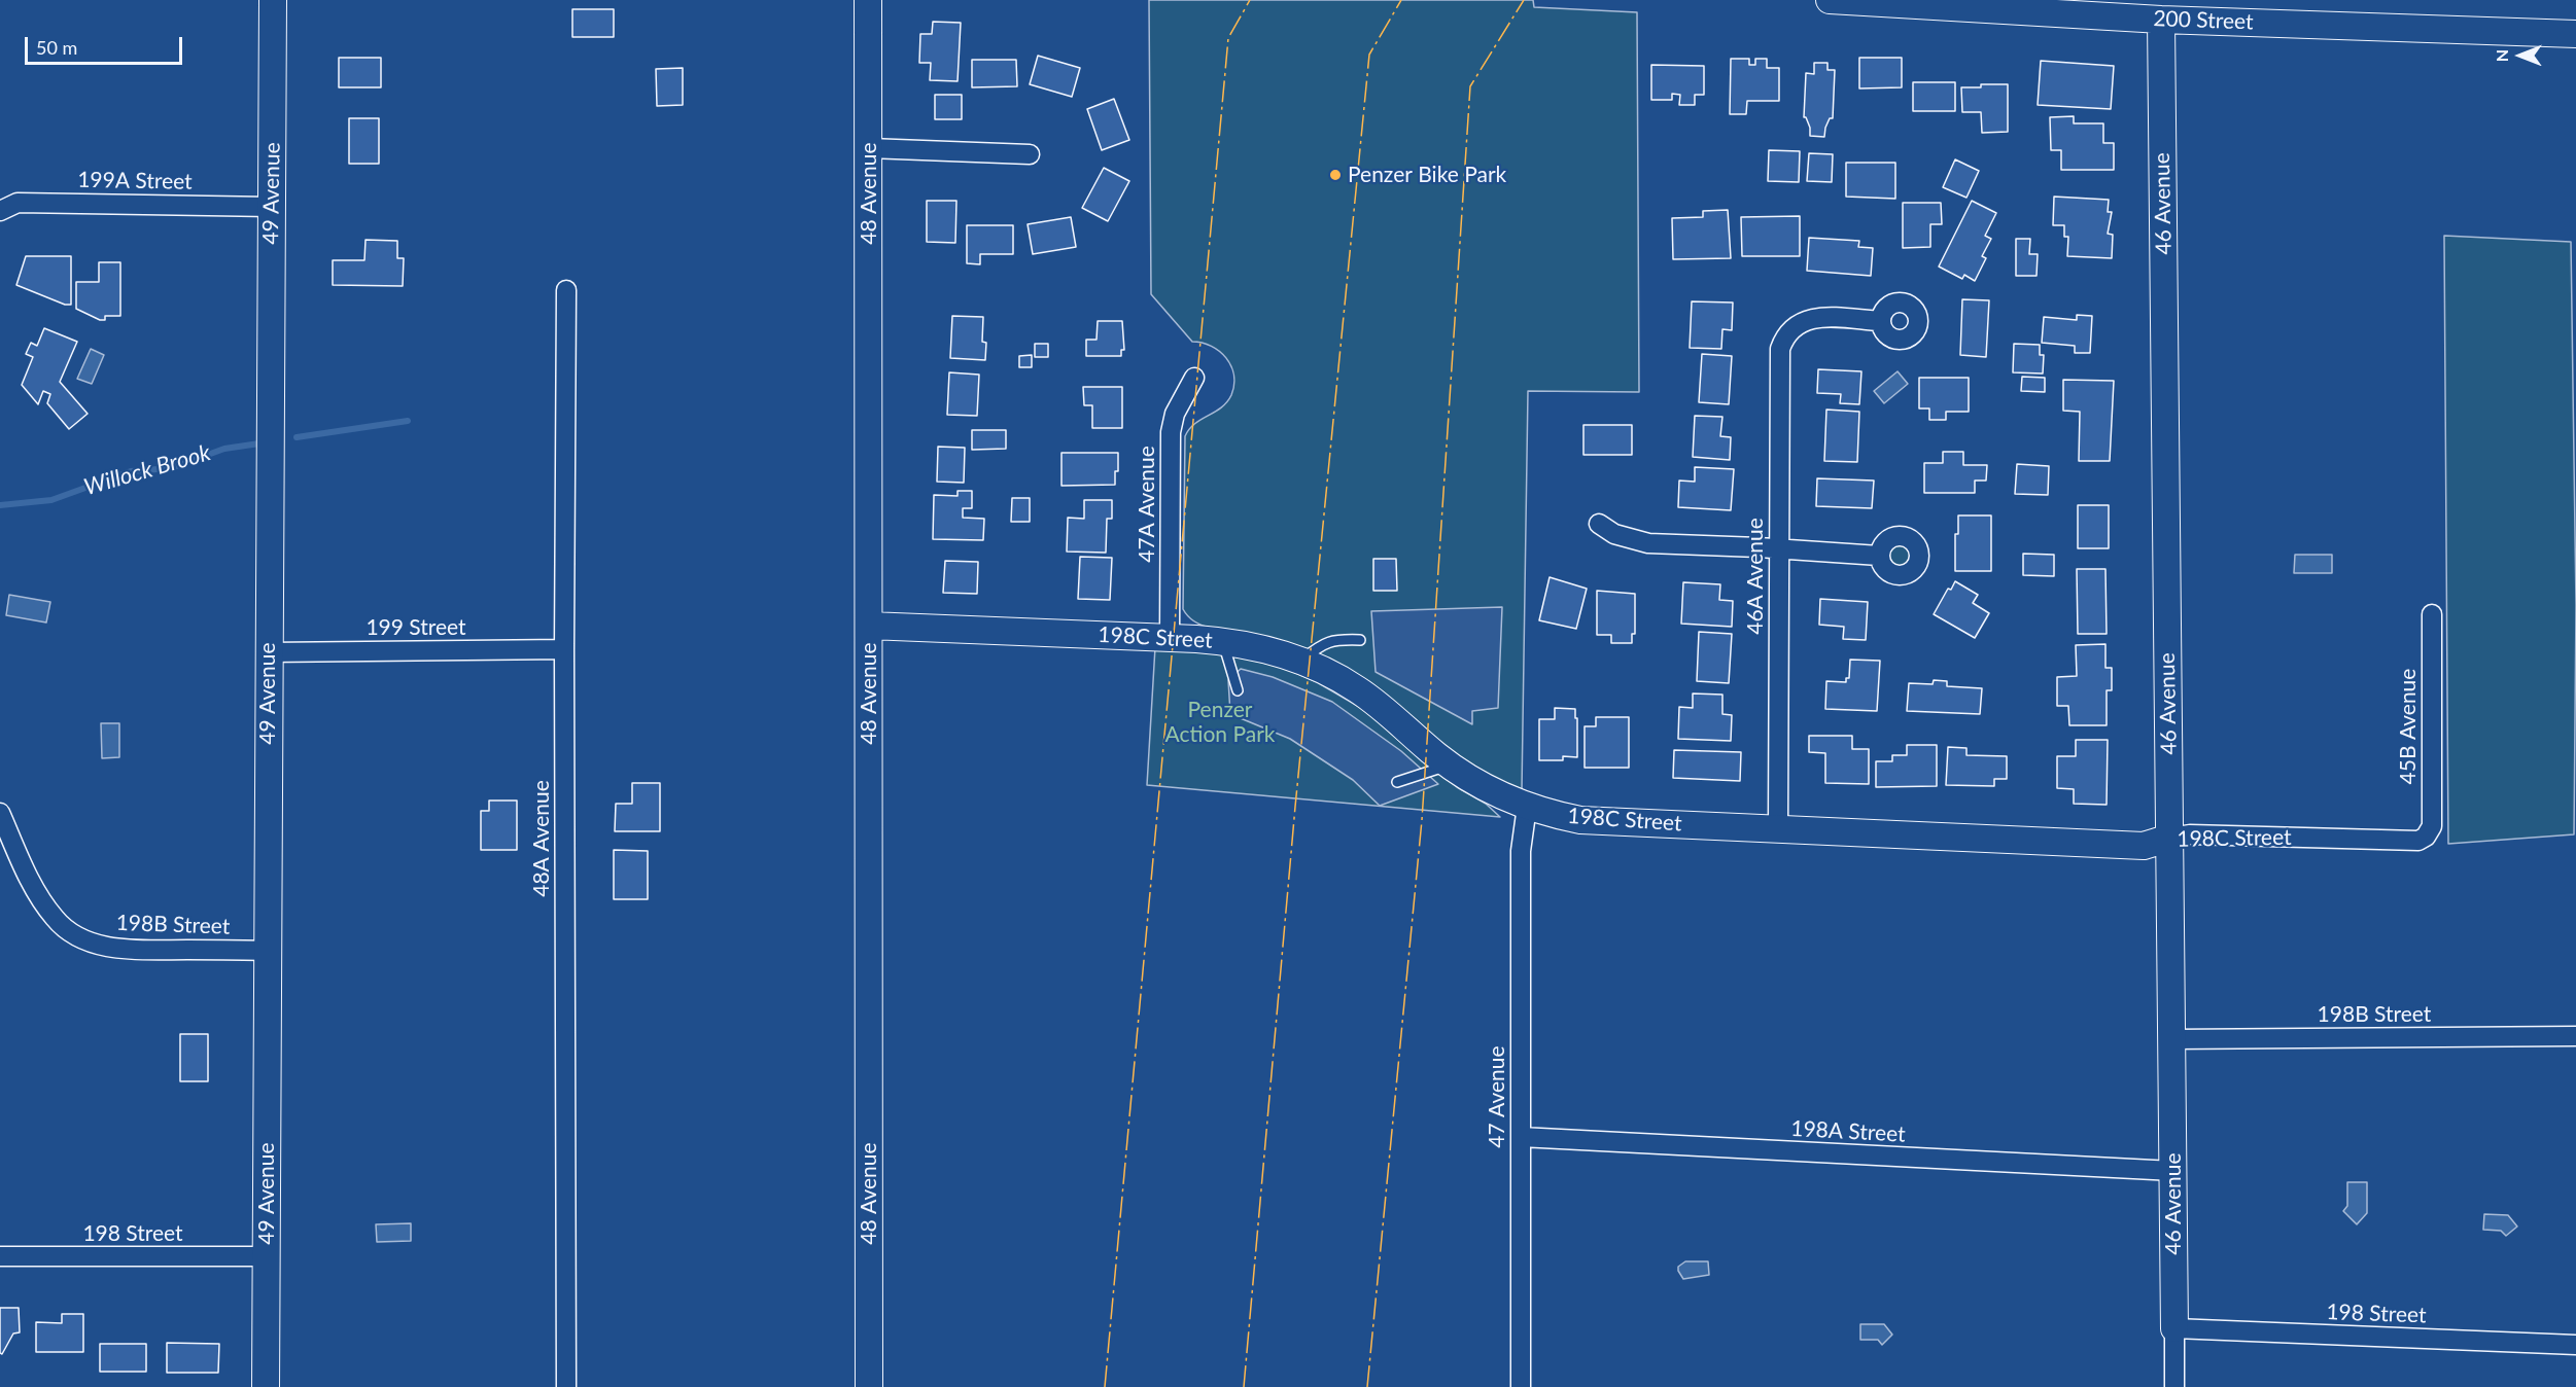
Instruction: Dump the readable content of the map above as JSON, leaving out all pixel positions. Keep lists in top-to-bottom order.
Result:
{
  "streets": {
    "street": [
      "200 Street",
      "199A Street",
      "49 Avenue",
      "48 Avenue",
      "46 Avenue",
      "47A Avenue",
      "46A Avenue",
      "199 Street",
      "198C Street",
      "45B Avenue",
      "48A Avenue",
      "198B Street",
      "47 Avenue",
      "198A Street",
      "198 Street"
    ]
  },
  "crossings": [
    ["200 Street", "46 Avenue"],
    ["199A Street", "49 Avenue"],
    ["49 Avenue", "199 Street"],
    ["49 Avenue", "198B Street"],
    ["49 Avenue", "198 Street"],
    ["48 Avenue", "198C Street"],
    ["46 Avenue", "198C Street"],
    ["46 Avenue", "198B Street"],
    ["46 Avenue", "198A Street"],
    ["46 Avenue", "198 Street"],
    ["47A Avenue", "198C Street"],
    ["46A Avenue", "198C Street"],
    ["199 Street", "48A Avenue"],
    ["198C Street", "45B Avenue"],
    ["198C Street", "47 Avenue"],
    ["47 Avenue", "198A Street"]
  ],
  "water": ["Willock Brook"],
  "parks": ["Penzer Action Park"],
  "places": ["Penzer Bike Park"],
  "scale_bar": "50 m",
  "north": "left"
}
